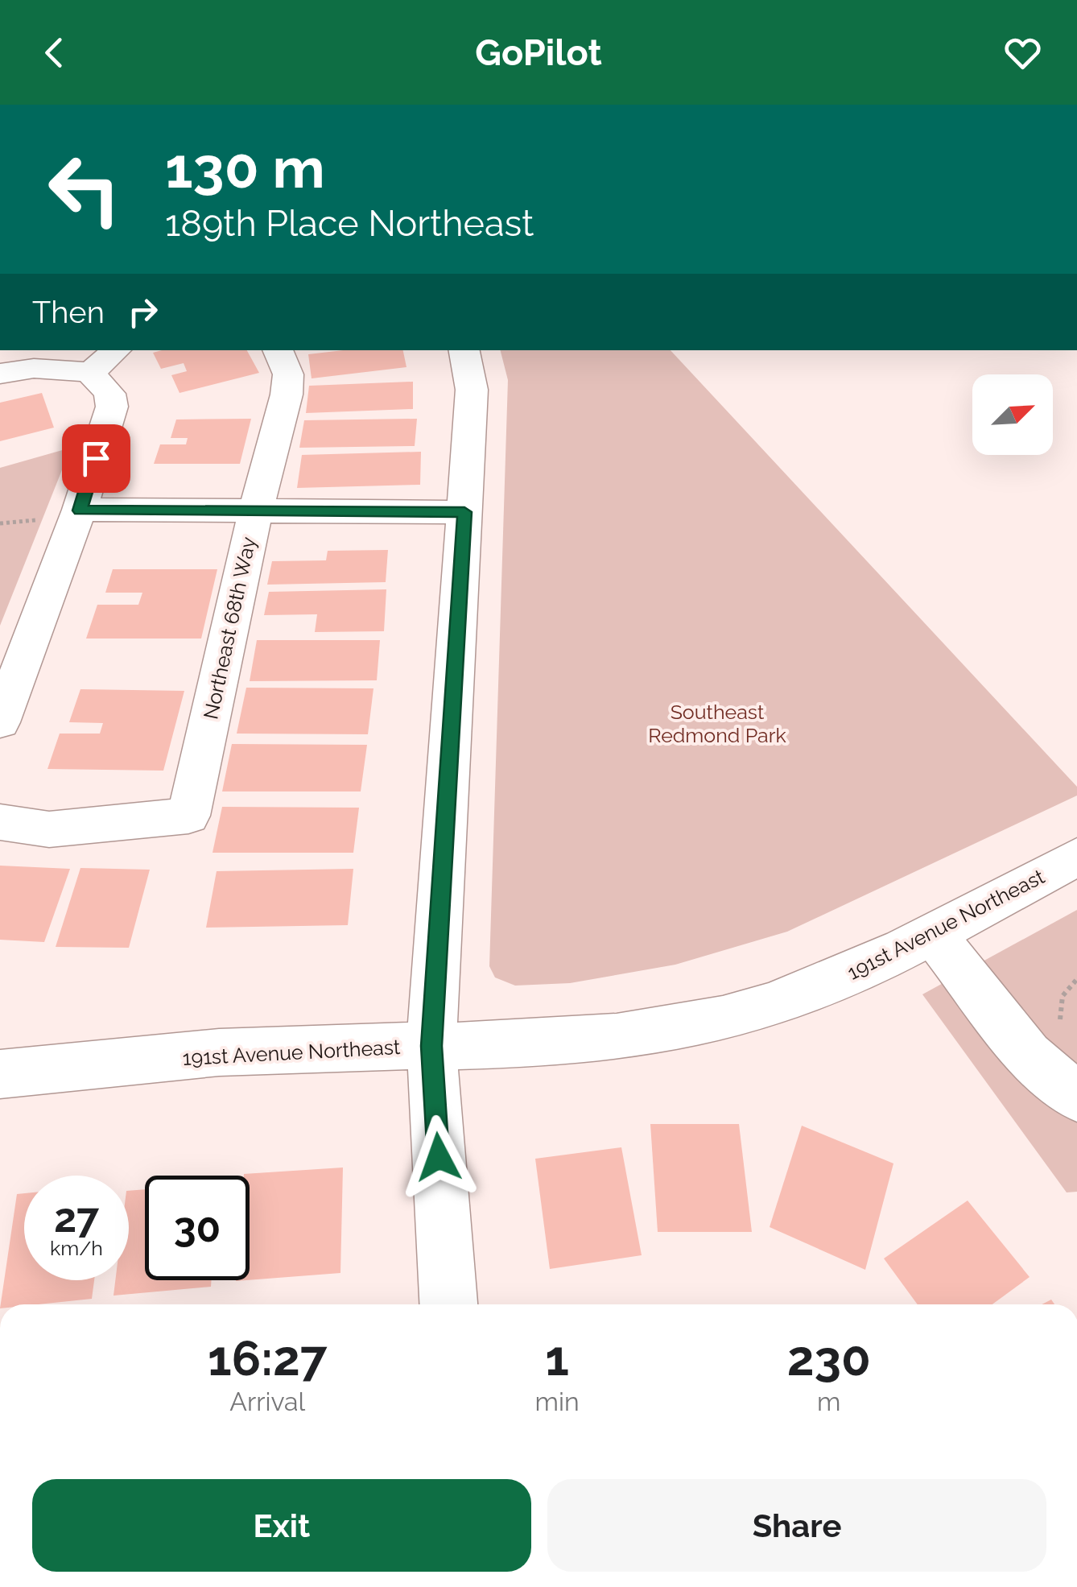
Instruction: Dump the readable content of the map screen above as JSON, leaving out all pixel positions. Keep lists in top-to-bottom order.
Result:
{
  "streets": {
    "street": ["Northeast 68th Way", "191st Avenue Northeast"]
  },
  "parks": ["Southeast Redmond Park"],
  "north": "top right",
  "page": {
    "header": "GoPilot",
    "turn": ["130 m", "189th Place Northeast"],
    "then": "Then",
    "speed": "27 km/h",
    "limit": "30",
    "eta": [
      "16:27",
      "Arrival",
      "1",
      "min",
      "230",
      "m"
    ],
    "buttons": ["Exit", "Share"]
  }
}
